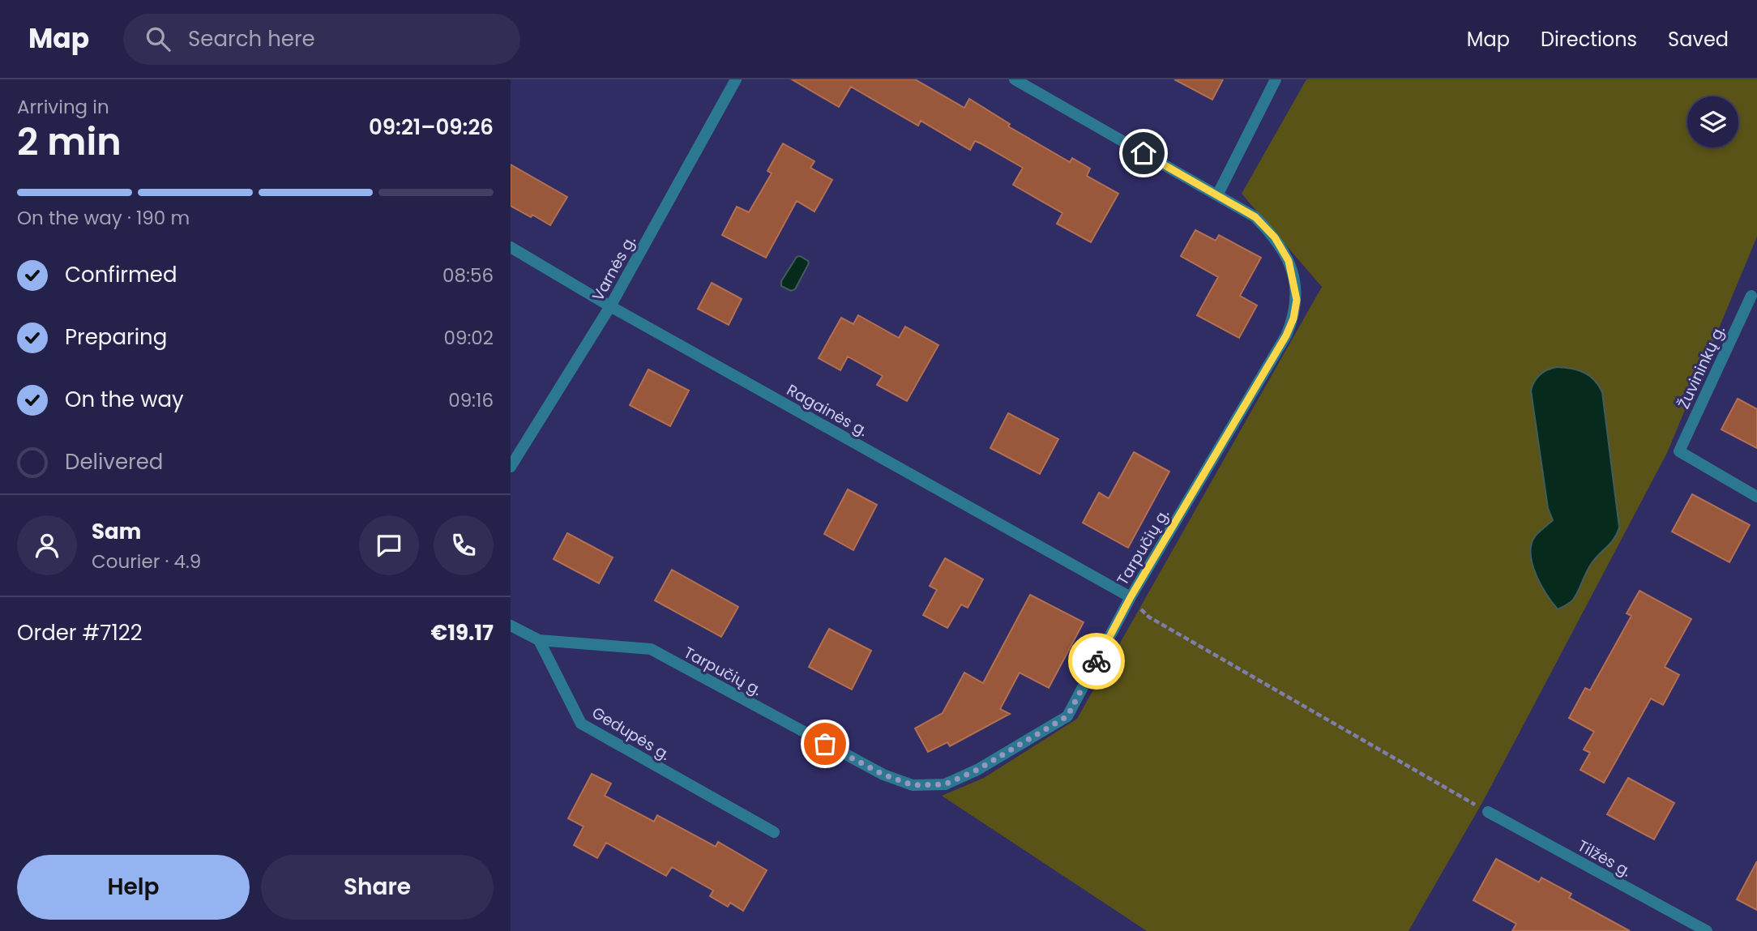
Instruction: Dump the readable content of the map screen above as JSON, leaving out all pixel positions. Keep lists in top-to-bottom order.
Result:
{
  "streets": {
    "street": [
      "Varnės g.",
      "Žuvininkų g.",
      "Ragainės g.",
      "Tarpučių g.",
      "Gedupės g.",
      "Tilžės g."
    ]
  },
  "crossings": [
    ["Varnės g.", "Ragainės g."],
    ["Ragainės g.", "Tarpučių g."],
    ["Tarpučių g.", "Gedupės g."]
  ],
  "page": {
    "header": "Map",
    "search": "Search here",
    "nav": ["Map", "Directions", "Saved"],
    "heading": ["2 min", "Arriving in", "09:21–09:26"],
    "panel": [
      "Sam",
      "Courier · 4.9",
      "Order #7122",
      "€19.17"
    ],
    "bar": "On the way · 190 m",
    "list": [
      ["Confirmed", "08:56"],
      ["Preparing", "09:02"],
      ["On the way", "09:16"],
      "Delivered"
    ],
    "buttons": ["Help", "Share"]
  }
}
